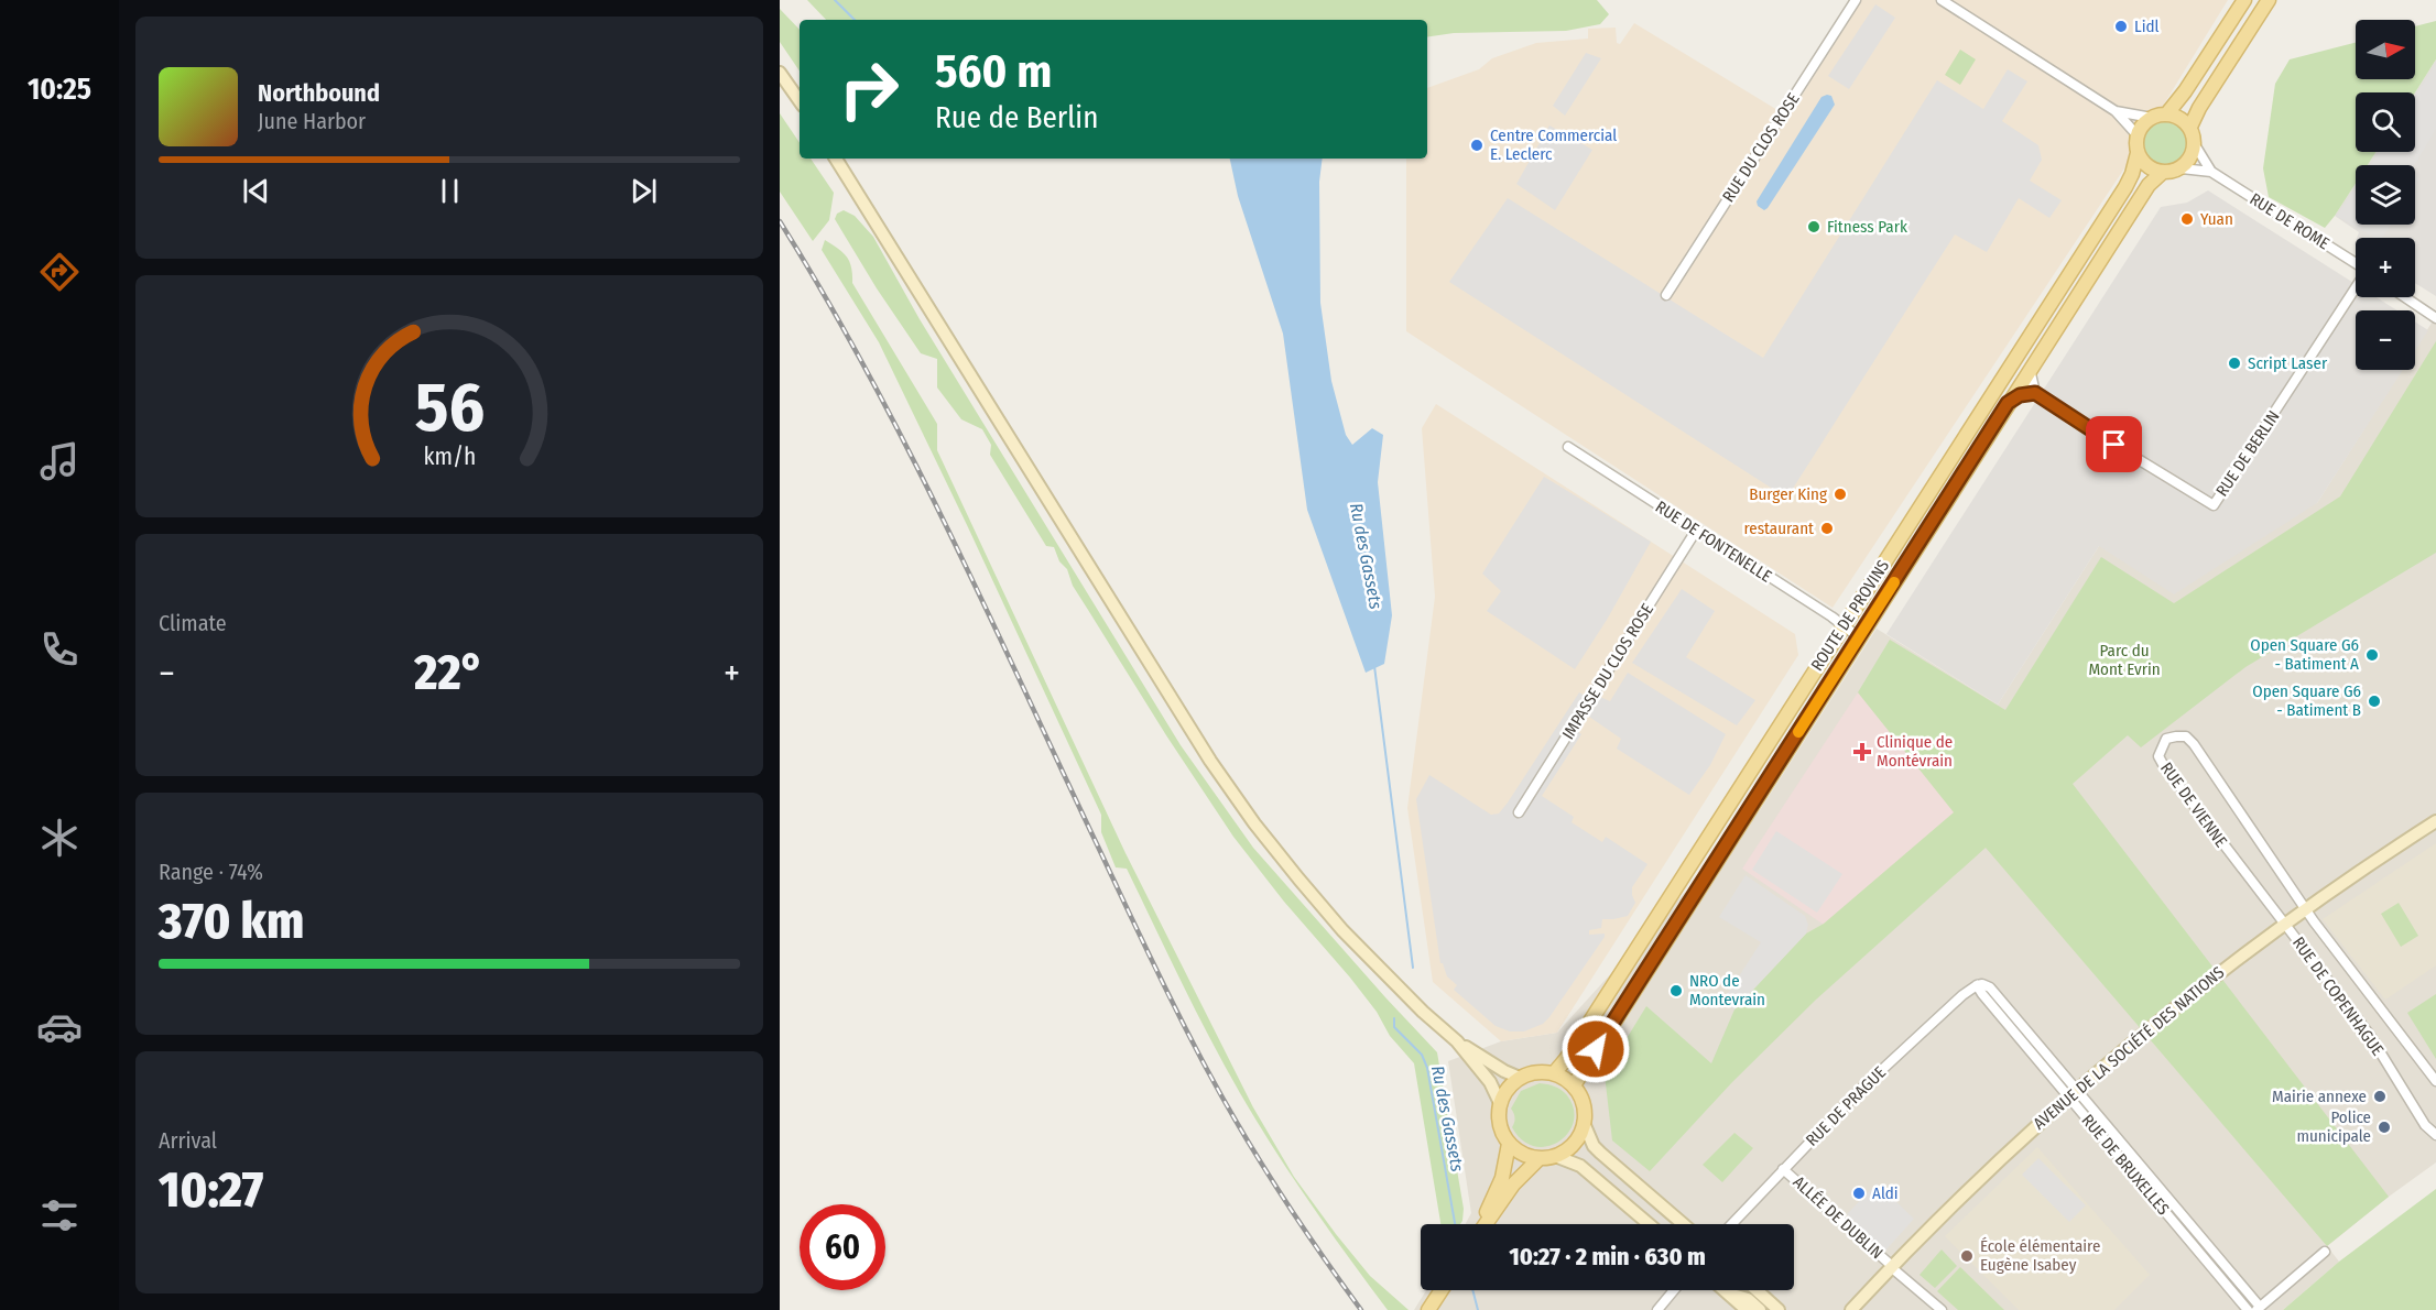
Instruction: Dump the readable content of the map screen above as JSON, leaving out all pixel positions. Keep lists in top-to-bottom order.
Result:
{
  "streets": {
    "main road": ["ROUTE DE PROVINS", "AVENUE DE LA SOCIÉTÉ DES NATIONS"],
    "street": [
      "RUE DU CLOS ROSE",
      "RUE DE ROME",
      "RUE DE BERLIN",
      "RUE DE FONTENELLE",
      "IMPASSE DU CLOS ROSE",
      "RUE DE VIENNE",
      "RUE DE COPENHAGUE",
      "RUE DE PRAGUE",
      "RUE DE BRUXELLES",
      "ALLÉE DE DUBLIN"
    ]
  },
  "crossings": [
    ["RUE DE FONTENELLE", "ROUTE DE PROVINS"],
    ["RUE DE FONTENELLE", "IMPASSE DU CLOS ROSE"],
    ["RUE DE VIENNE", "RUE DE COPENHAGUE"],
    ["RUE DE VIENNE", "AVENUE DE LA SOCIÉTÉ DES NATIONS"],
    ["RUE DE COPENHAGUE", "AVENUE DE LA SOCIÉTÉ DES NATIONS"],
    ["AVENUE DE LA SOCIÉTÉ DES NATIONS", "RUE DE BRUXELLES"],
    ["AVENUE DE LA SOCIÉTÉ DES NATIONS", "ALLÉE DE DUBLIN"],
    ["RUE DE PRAGUE", "RUE DE BRUXELLES"],
    ["RUE DE PRAGUE", "ALLÉE DE DUBLIN"]
  ],
  "water": ["Ru des Gassets"],
  "parks": ["Parc du Mont Evrin"],
  "places": {
    "other": [
      "Lidl",
      "Centre Commercial E. Leclerc",
      "Yuan",
      "Fitness Park",
      "Script Laser",
      "Burger King",
      "restaurant",
      "Open Square G6 - Batiment A",
      "Open Square G6 - Batiment B",
      "NRO de Montevrain",
      "Mairie annexe",
      "Police municipale",
      "Aldi",
      "École élémentaire Eugène Isabey"
    ],
    "health": ["Clinique de Montévrain"]
  },
  "north": "right",
  "page": {
    "tabs": "10:25",
    "map_buttons": ["+", "−"],
    "turn": ["560 m", "Rue de Berlin"],
    "song": ["Northbound", "June Harbor"],
    "tile": [
      "Climate",
      ["Range · 74%", "370 km"],
      ["Arrival", "10:27"]
    ],
    "heat": ["−", "22°", "+"],
    "limit": "60",
    "trip": "10:27 · 2 min · 630 m",
    "gauge": ["56", "km/h"]
  }
}
